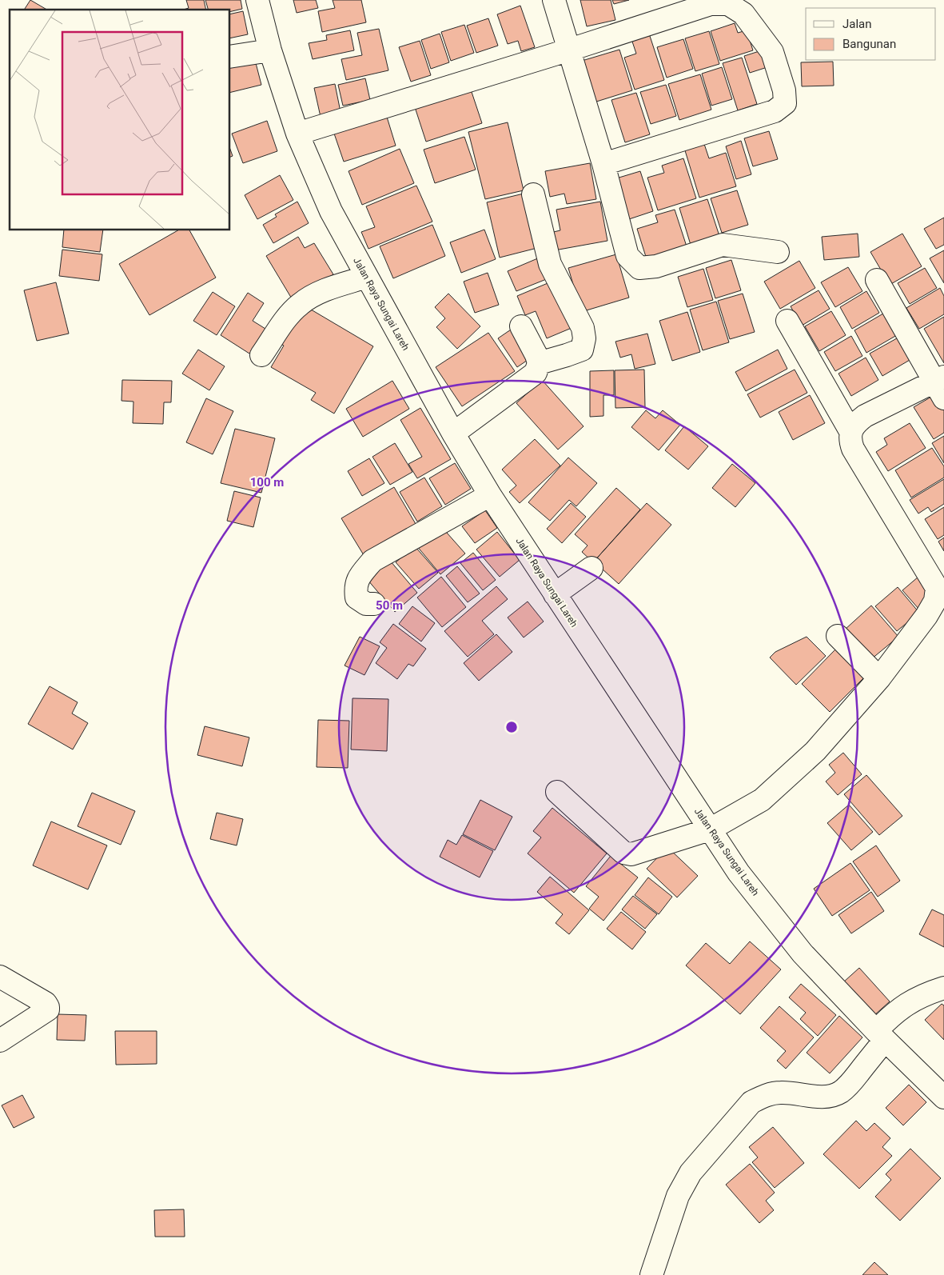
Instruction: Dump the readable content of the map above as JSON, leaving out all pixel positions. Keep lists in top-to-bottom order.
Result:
{
  "streets": {
    "street": ["Jalan Raya Sungai Lareh"]
  },
  "legend": ["Jalan", "Bangunan"],
  "rings": ["100 m", "50 m"]
}
